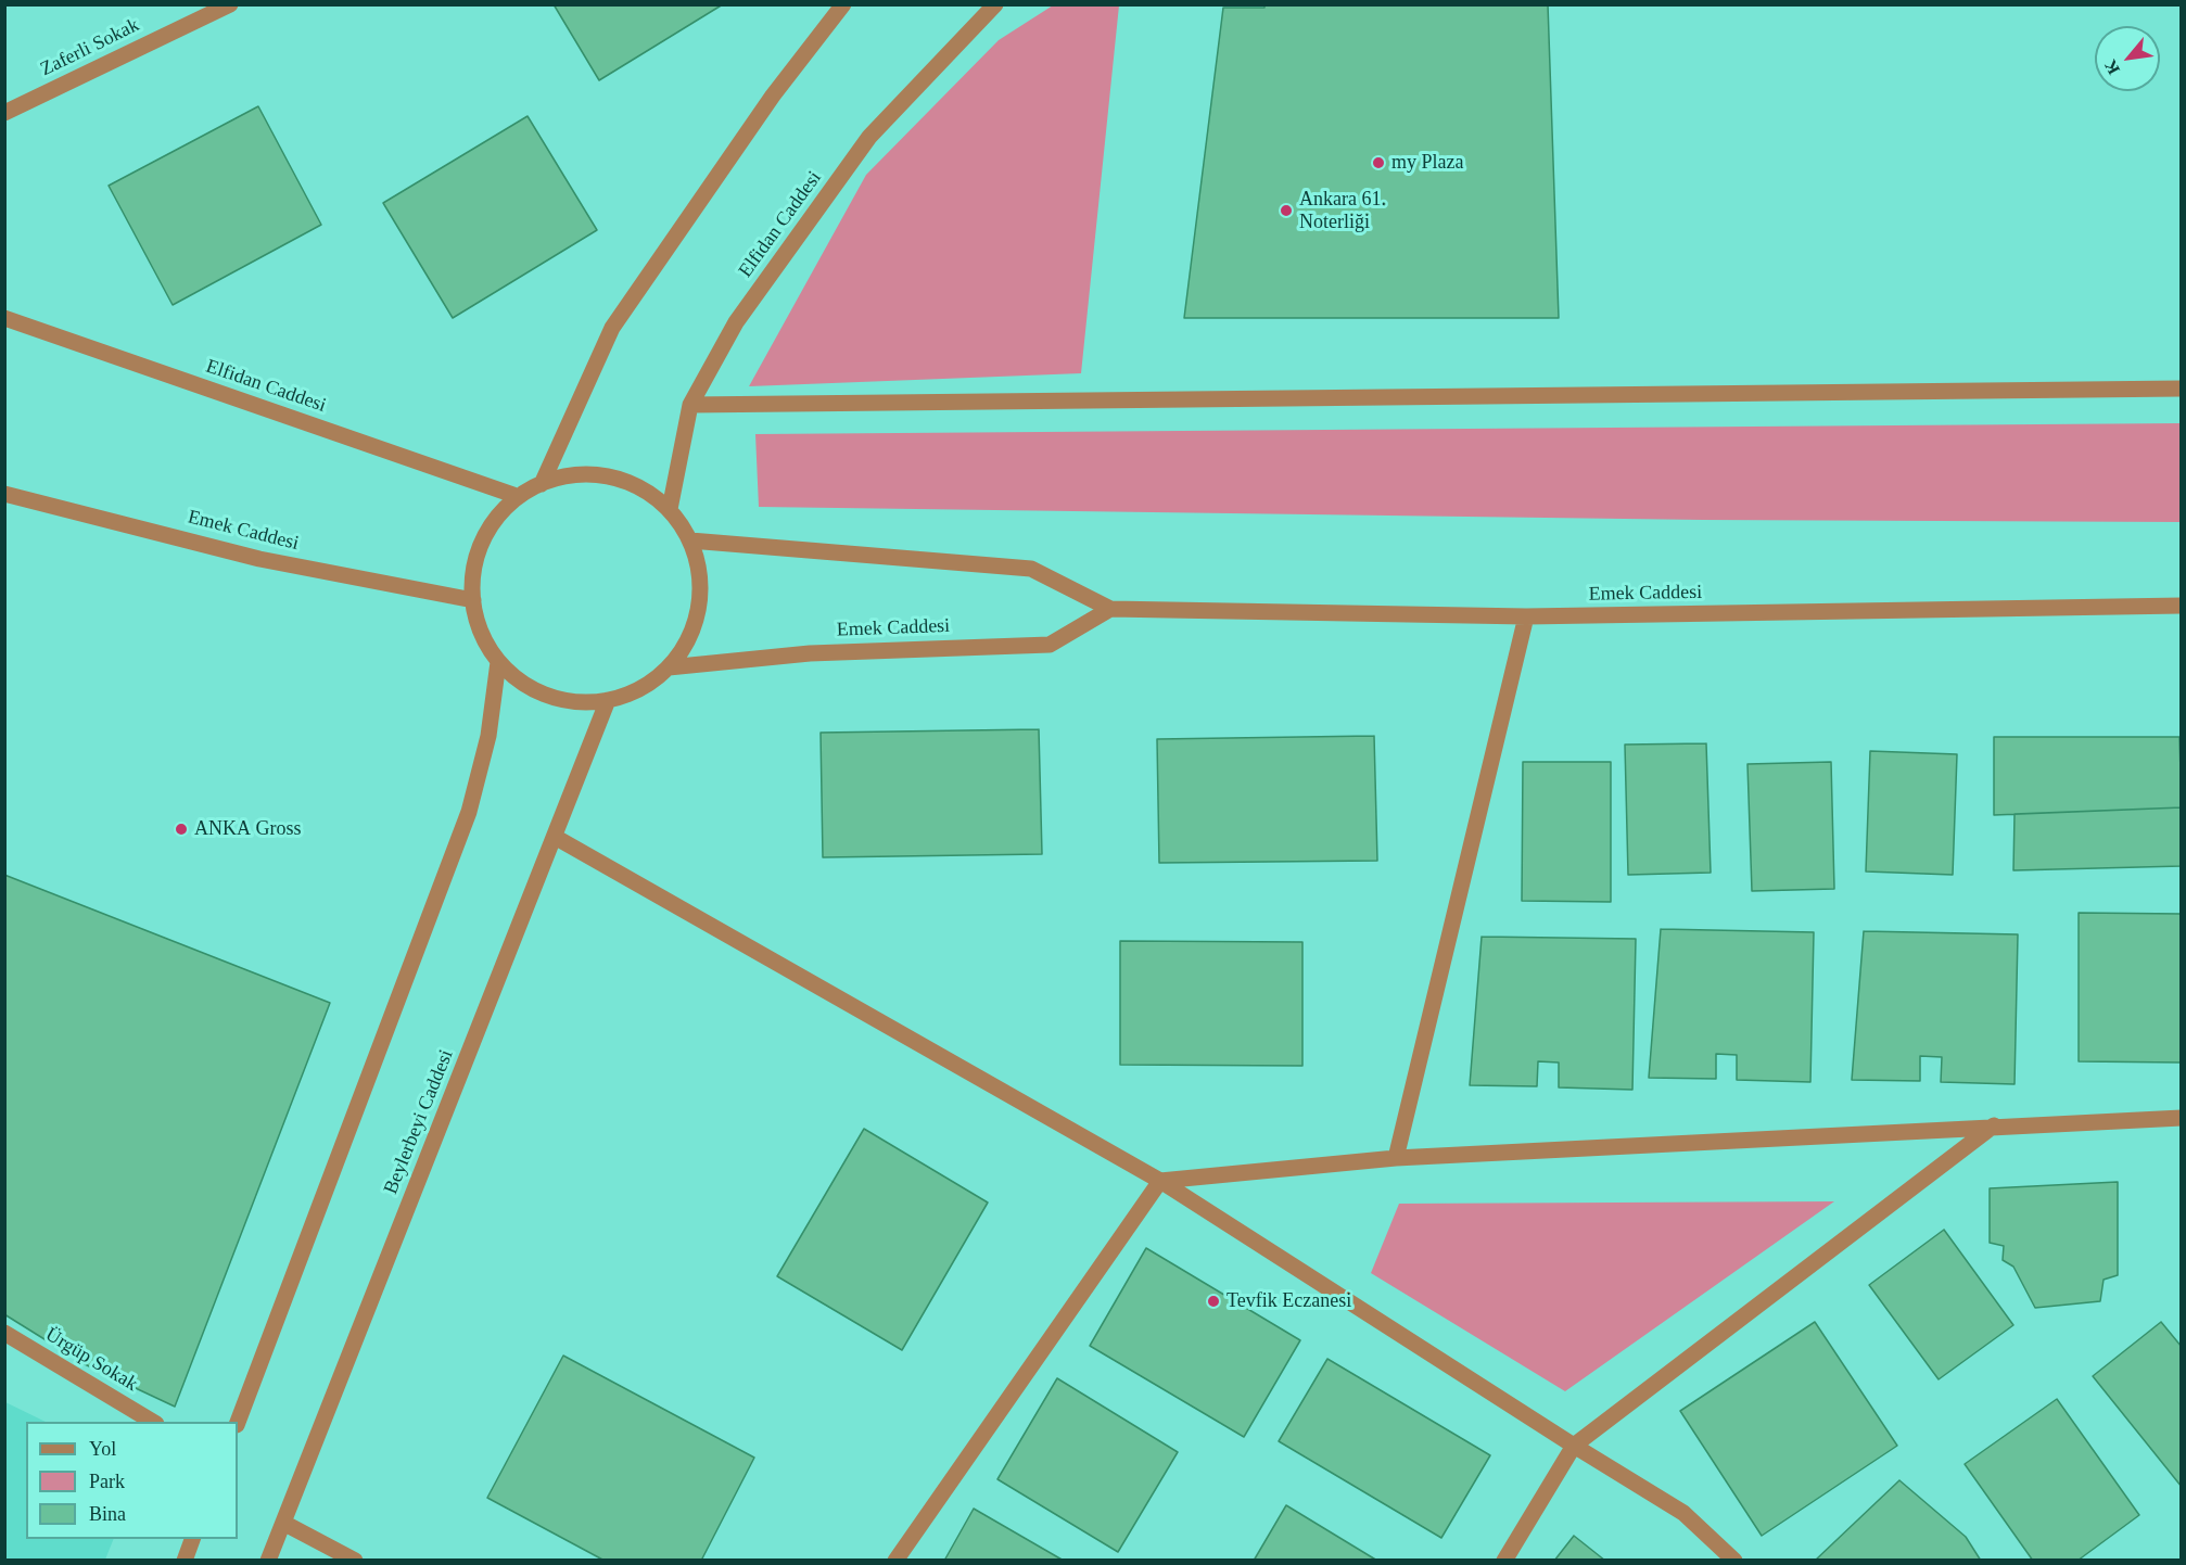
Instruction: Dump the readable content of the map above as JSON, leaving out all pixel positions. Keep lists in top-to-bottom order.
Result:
{
  "streets": {
    "street": [
      "Zaferli Sokak",
      "Elfidan Caddesi",
      "Emek Caddesi",
      "Beylerbeyi Caddesi",
      "Ürgüp Sokak"
    ]
  },
  "crossings": [
    ["Elfidan Caddesi", "Emek Caddesi"],
    ["Elfidan Caddesi", "Beylerbeyi Caddesi"],
    ["Emek Caddesi", "Beylerbeyi Caddesi"]
  ],
  "places": [
    "my Plaza",
    "Ankara 61. Noterliği",
    "ANKA Gross",
    "Tevfik Eczanesi"
  ],
  "legend": ["Yol", "Park", "Bina"],
  "north": "bottom left"
}
